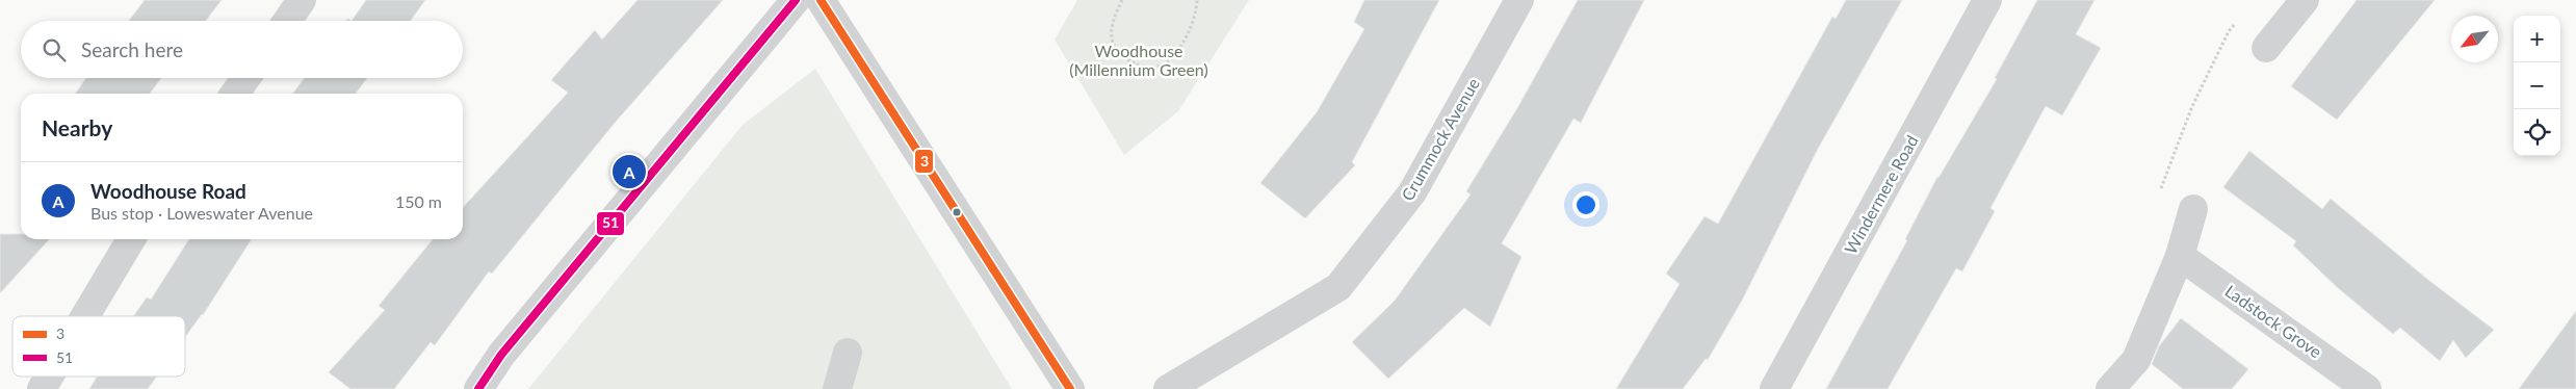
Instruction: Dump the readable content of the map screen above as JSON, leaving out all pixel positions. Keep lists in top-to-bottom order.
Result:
{
  "streets": {
    "street": ["Crummock Avenue", "Windermere Road", "Ladstock Grove"]
  },
  "parks": ["Woodhouse (Millennium Green)"],
  "lines": ["transit line 3", "transit line 51"],
  "legend": ["3", "51"],
  "north": "bottom left",
  "page": {
    "map_buttons": ["+", "−"],
    "search": "Search here",
    "heading": "Nearby",
    "pins": "A",
    "list": [
      {
        "mark": "A",
        "name": "Woodhouse Road",
        "note": "Bus stop · Loweswater Avenue",
        "value": "150 m"
      }
    ]
  }
}
